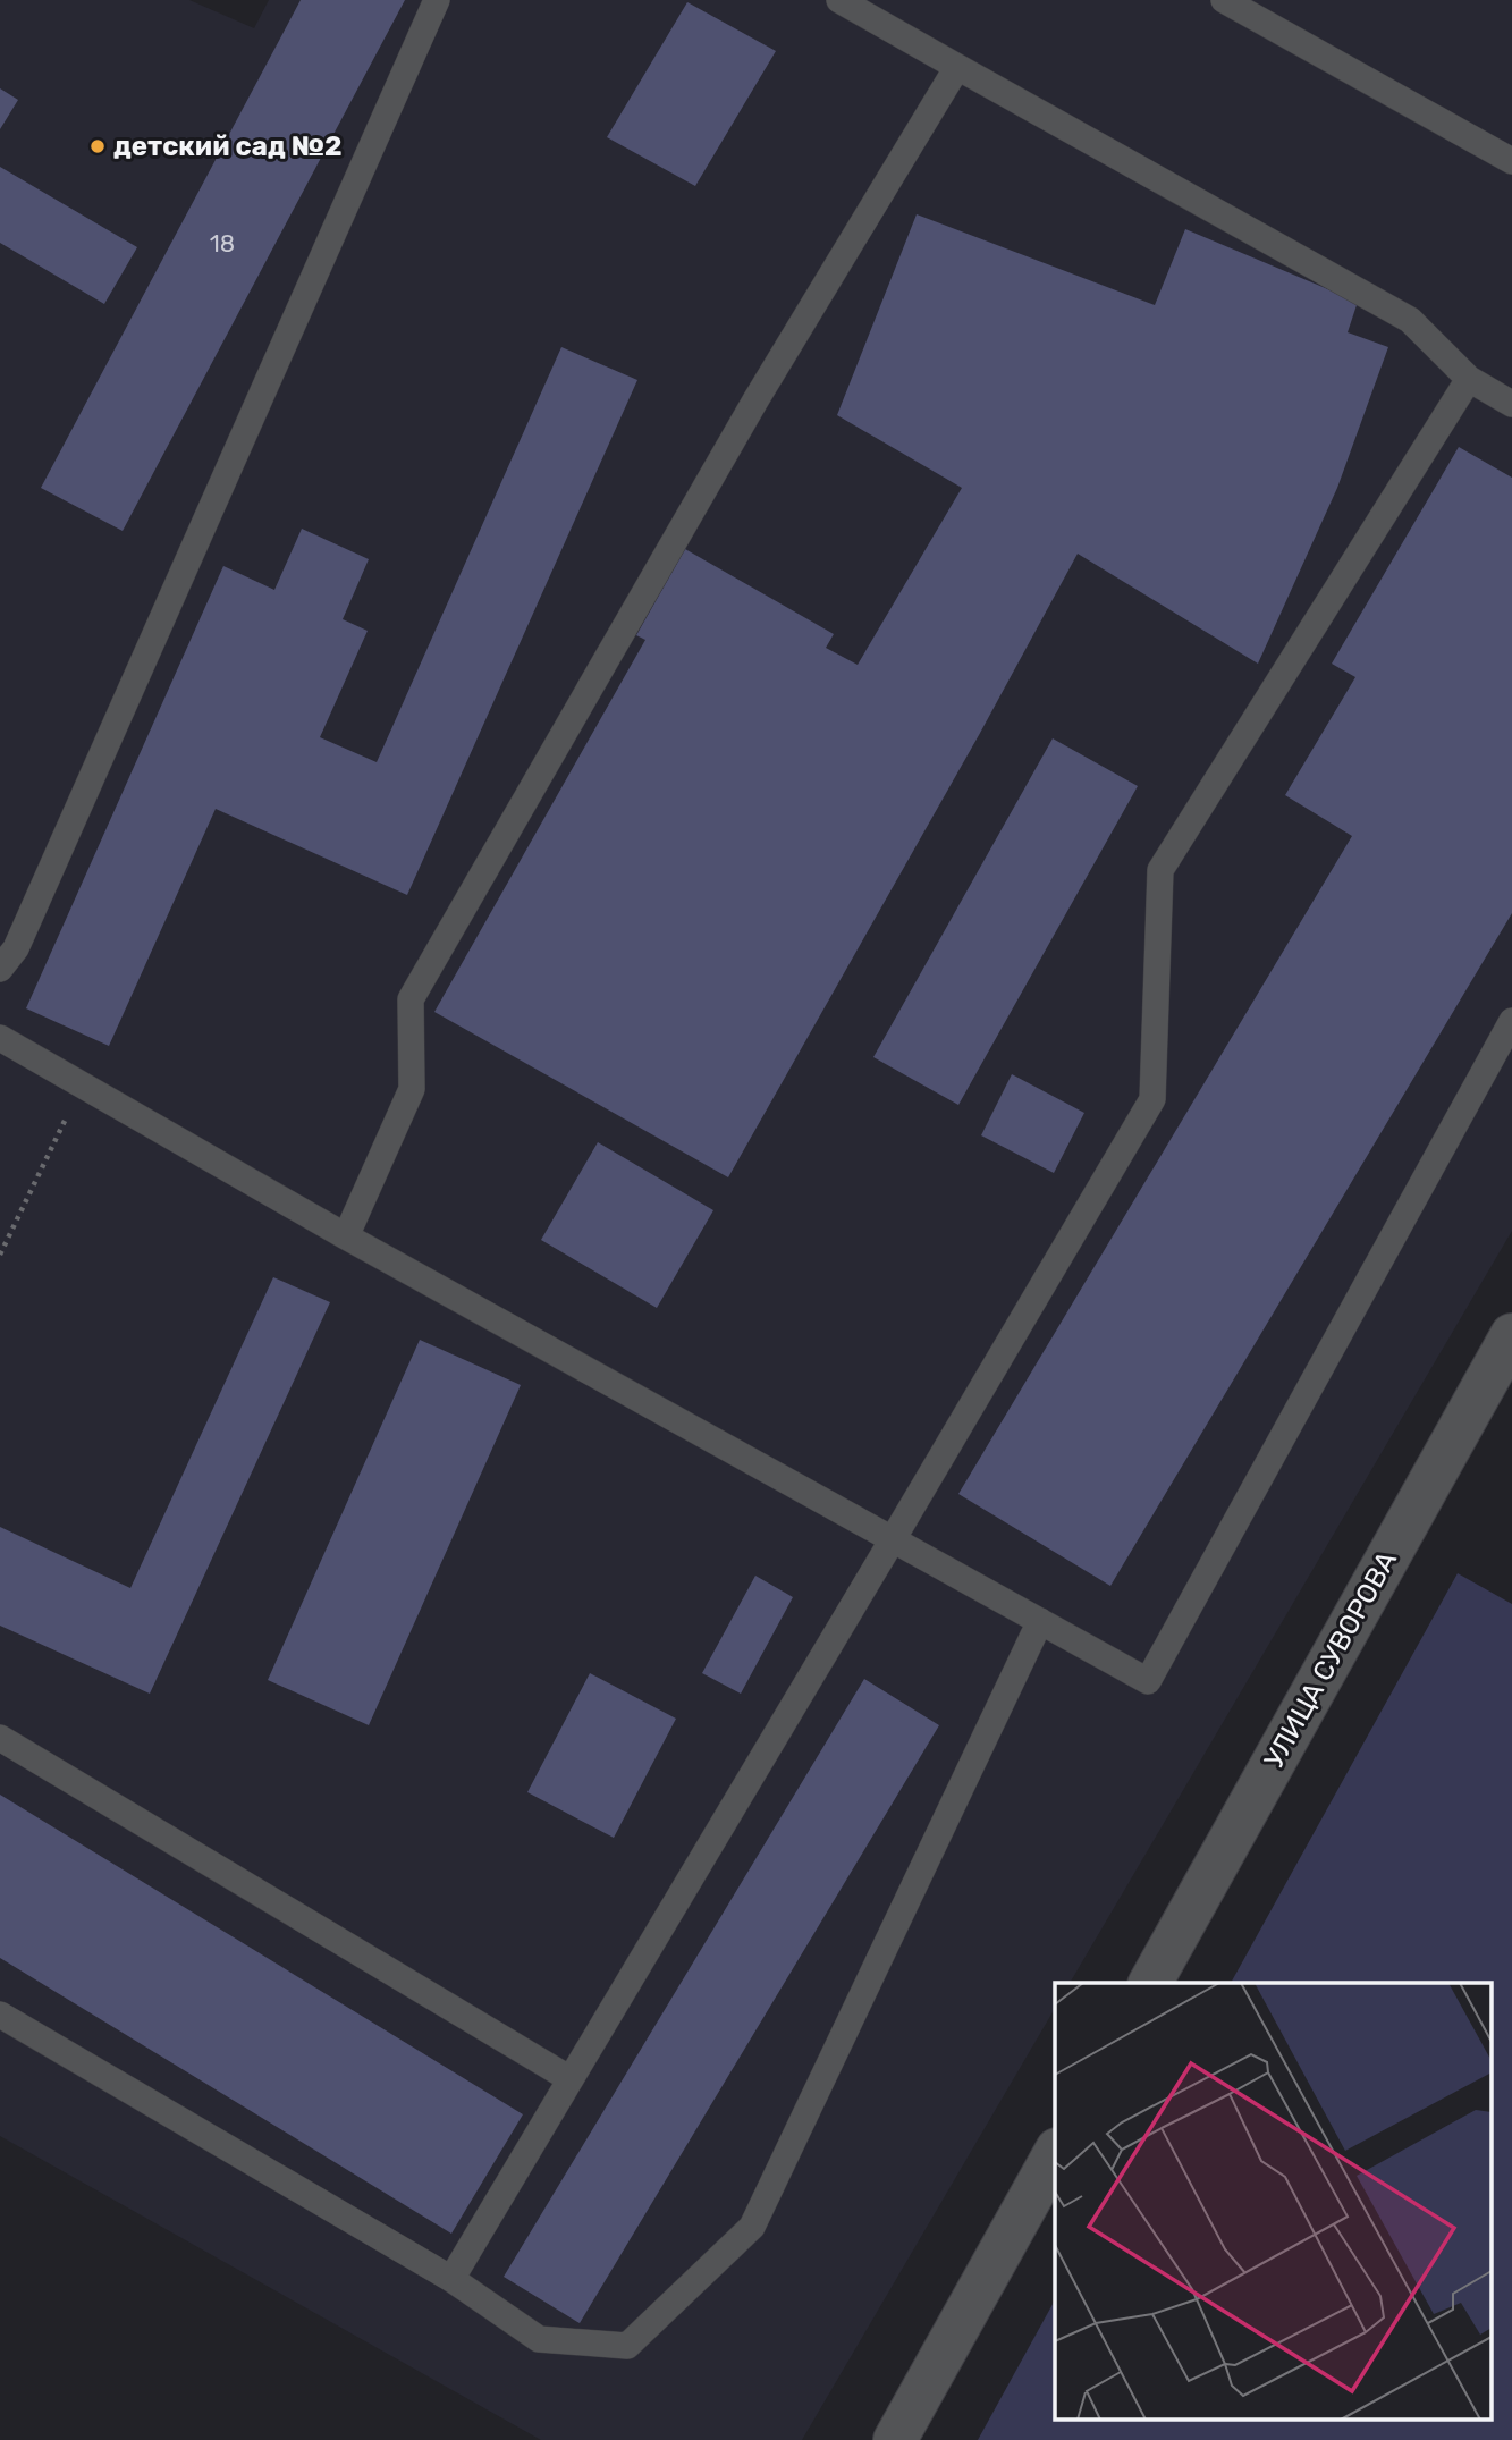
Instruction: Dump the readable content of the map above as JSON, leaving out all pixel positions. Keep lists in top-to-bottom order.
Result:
{
  "streets": {
    "street": ["УЛИЦА СУВОРОВА"]
  },
  "places": ["детский сад №2"],
  "house_numbers": ["18"]
}
